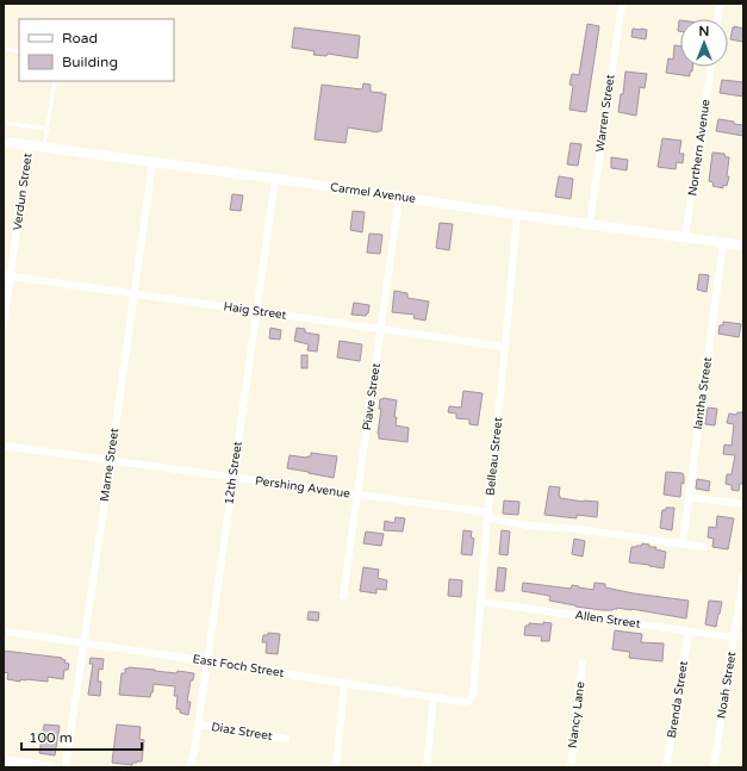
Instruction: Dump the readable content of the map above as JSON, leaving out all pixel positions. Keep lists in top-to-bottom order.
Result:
{
  "streets": {
    "main road": ["Carmel Avenue"],
    "street": [
      "Warren Street",
      "Northern Avenue",
      "Verdun Street",
      "Haig Street",
      "Iantha Street",
      "Piave Street",
      "Belleau Street",
      "Marne Street",
      "12th Street",
      "Pershing Avenue",
      "Allen Street",
      "East Foch Street",
      "Noah Street",
      "Brenda Street",
      "Nancy Lane",
      "Diaz Street"
    ]
  },
  "crossings": [
    ["Warren Street", "Carmel Avenue"],
    ["Northern Avenue", "Carmel Avenue"],
    ["Verdun Street", "Carmel Avenue"],
    ["Verdun Street", "Haig Street"],
    ["Carmel Avenue", "Iantha Street"],
    ["Carmel Avenue", "Piave Street"],
    ["Carmel Avenue", "Belleau Street"],
    ["Carmel Avenue", "Marne Street"],
    ["Carmel Avenue", "12th Street"],
    ["Haig Street", "Piave Street"],
    ["Haig Street", "Belleau Street"],
    ["Haig Street", "Marne Street"],
    ["Haig Street", "12th Street"],
    ["Iantha Street", "Pershing Avenue"],
    ["Piave Street", "Pershing Avenue"],
    ["Belleau Street", "Pershing Avenue"],
    ["Belleau Street", "Allen Street"],
    ["Belleau Street", "East Foch Street"],
    ["Marne Street", "Pershing Avenue"],
    ["Marne Street", "East Foch Street"],
    ["12th Street", "Pershing Avenue"],
    ["12th Street", "East Foch Street"],
    ["12th Street", "Diaz Street"],
    ["Allen Street", "Noah Street"],
    ["Allen Street", "Brenda Street"]
  ],
  "legend": ["Road", "Building"],
  "scale_bar": "100 m",
  "north": "top"
}
